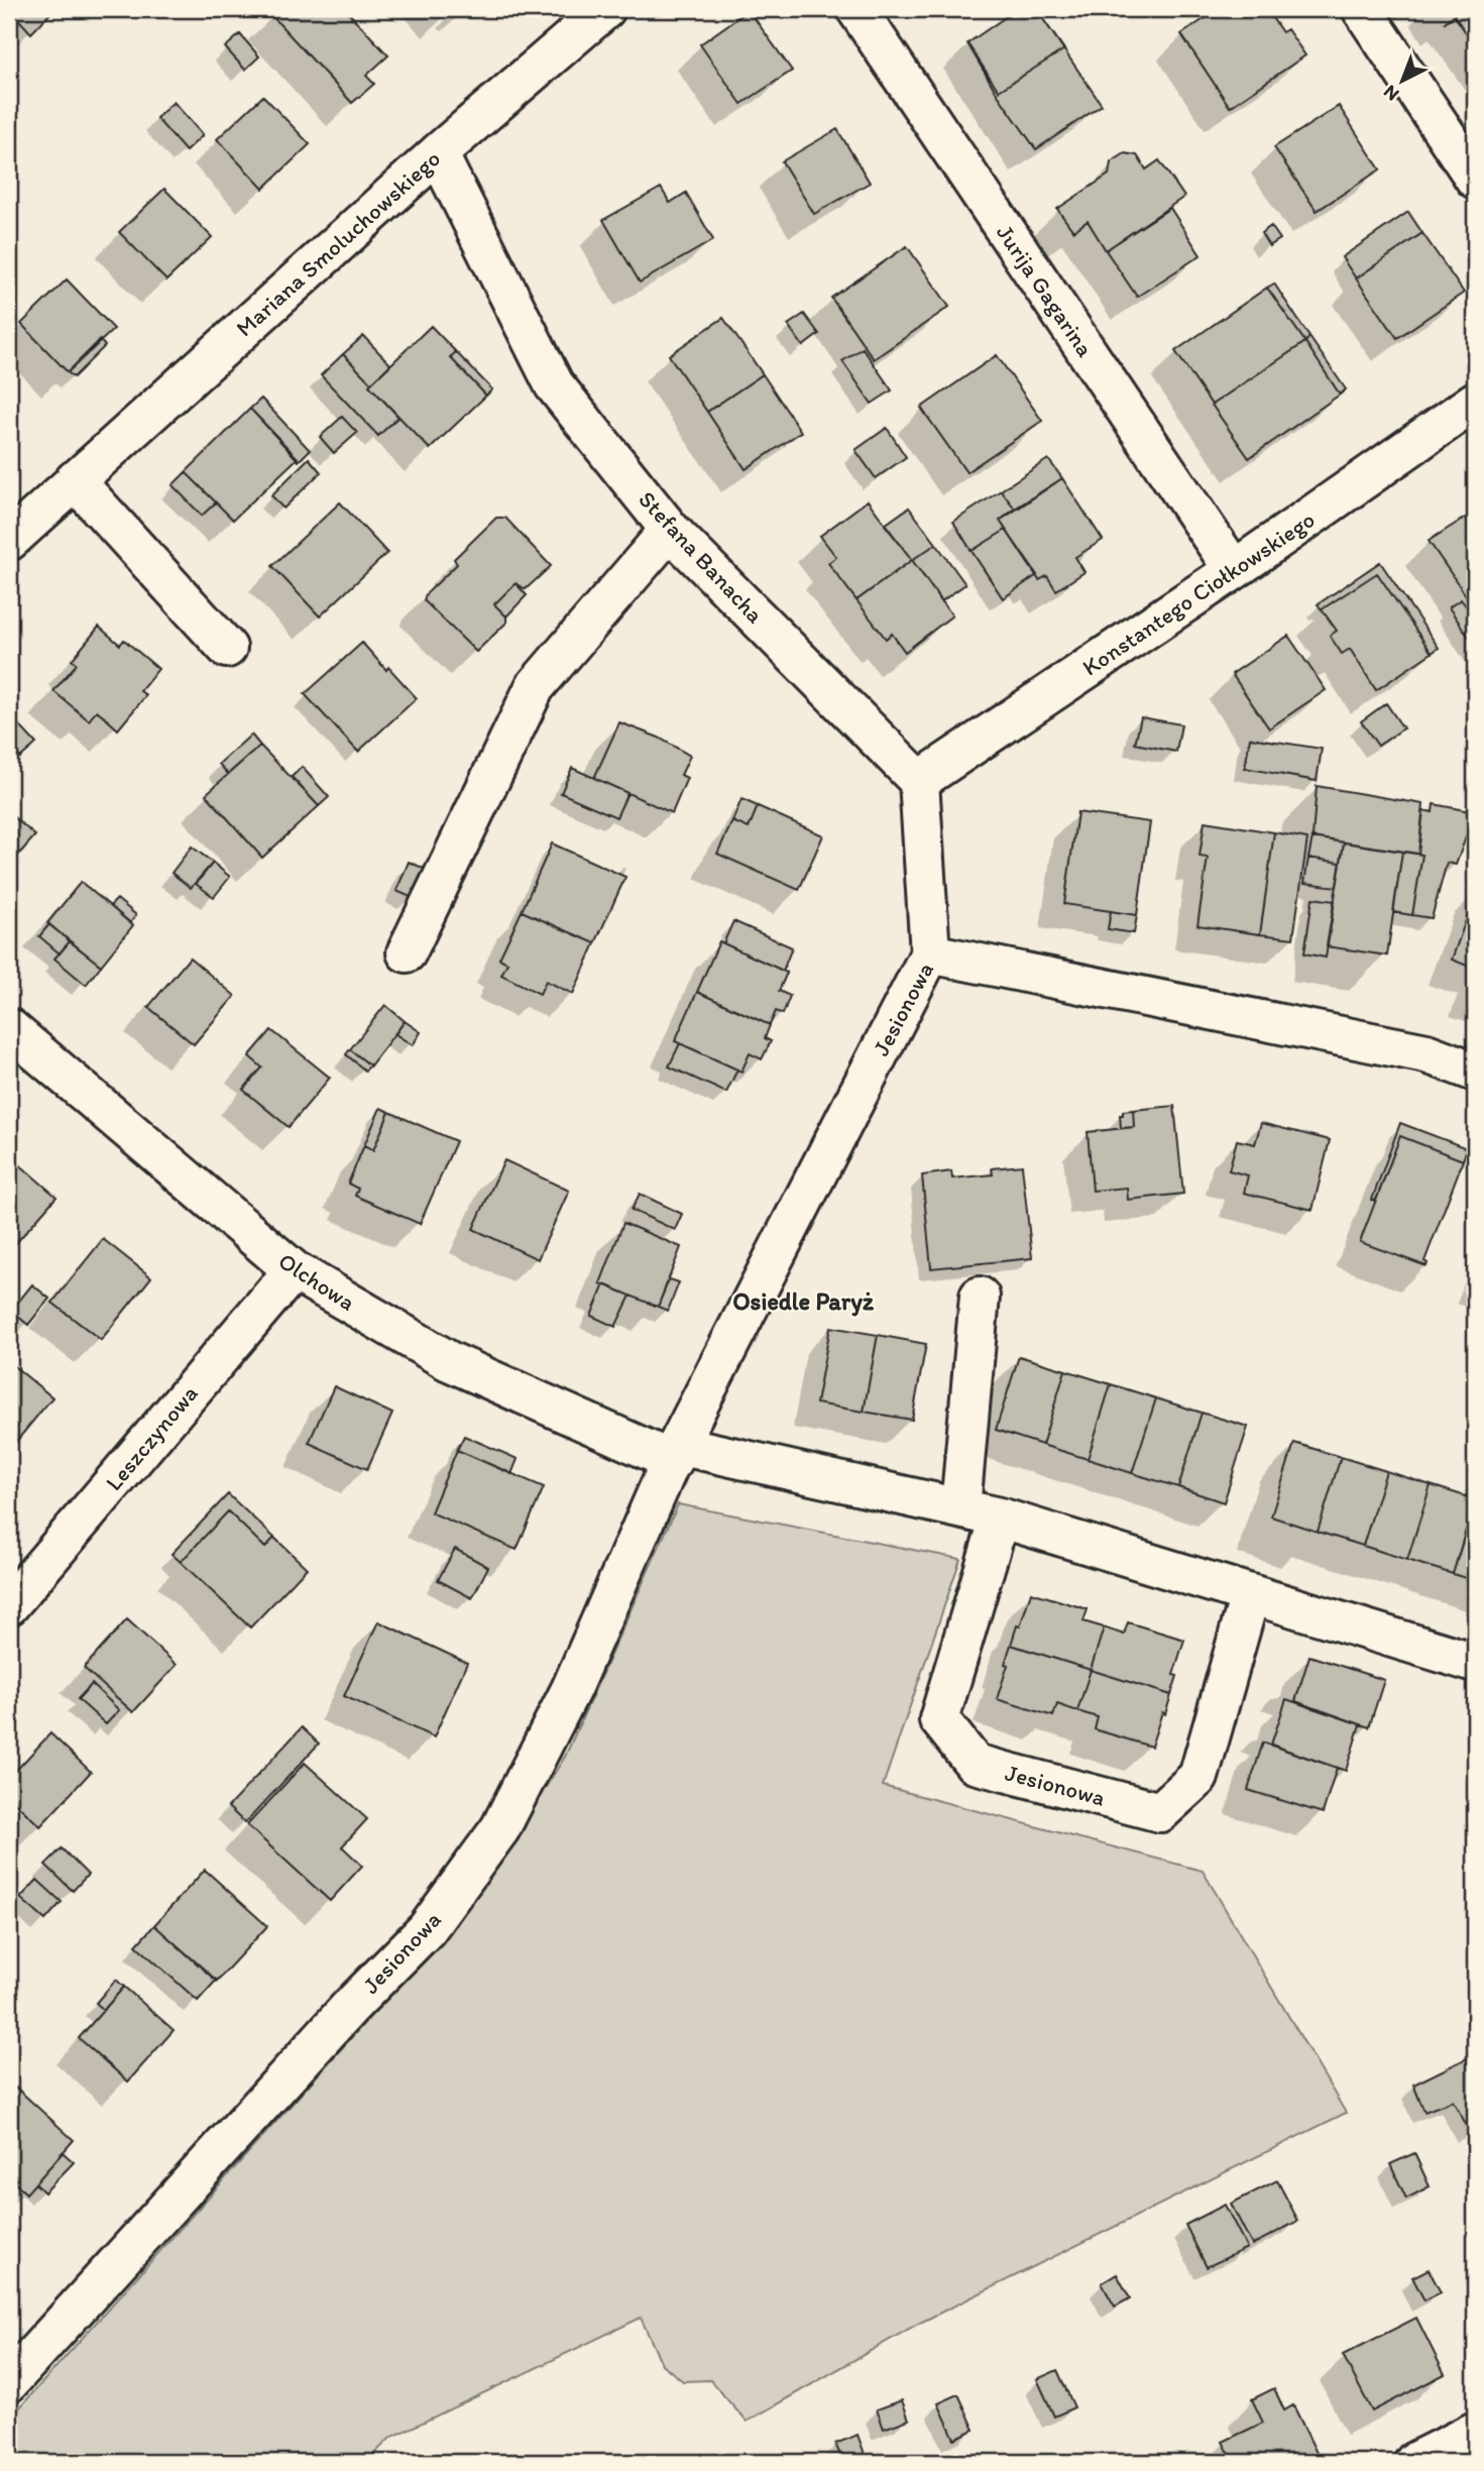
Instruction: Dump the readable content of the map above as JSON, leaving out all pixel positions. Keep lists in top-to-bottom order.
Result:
{
  "streets": {
    "street": [
      "Mariana Smoluchowskiego",
      "Jurija Gagarina",
      "Stefana Banacha",
      "Konstantego Ciołkowskiego",
      "Jesionowa",
      "Olchowa",
      "Leszczynowa"
    ]
  },
  "crossings": [
    ["Mariana Smoluchowskiego", "Stefana Banacha"],
    ["Jurija Gagarina", "Konstantego Ciołkowskiego"],
    ["Stefana Banacha", "Konstantego Ciołkowskiego"],
    ["Jesionowa", "Olchowa"],
    ["Olchowa", "Leszczynowa"]
  ],
  "districts": ["Osiedle Paryż"],
  "north": "bottom left"
}
